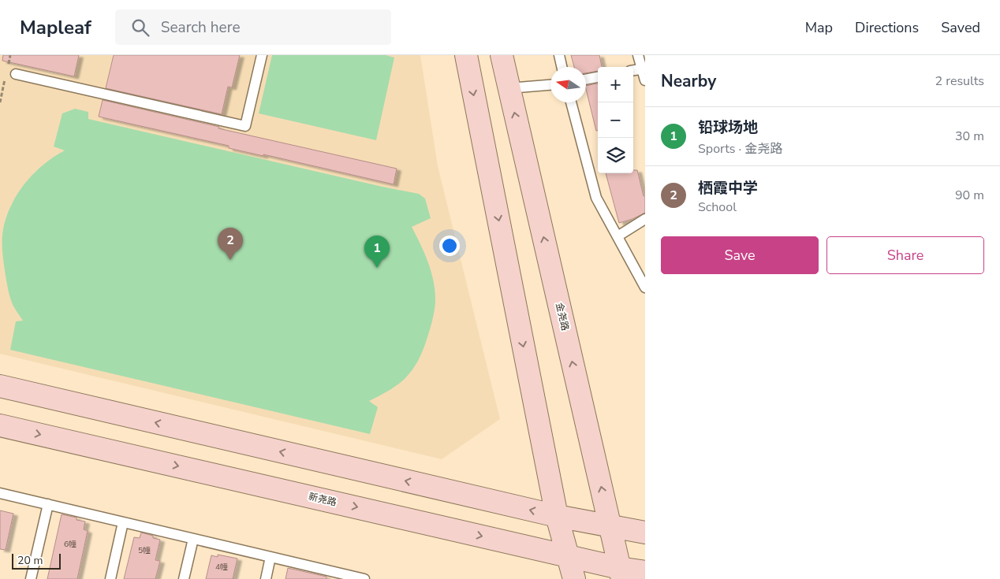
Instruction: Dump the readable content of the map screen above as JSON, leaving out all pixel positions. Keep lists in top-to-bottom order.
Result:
{
  "streets": {
    "main road": ["金尧路", "新尧路"]
  },
  "crossings": [
    ["金尧路", "新尧路"]
  ],
  "house_numbers": ["6幢", "5幢", "4幢"],
  "scale_bar": "20 m",
  "north": "left",
  "page": {
    "header": "Mapleaf",
    "search": "Search here",
    "nav": ["Map", "Directions", "Saved"],
    "heading": ["Nearby", "2 results"],
    "map_buttons": ["+", "−"],
    "list": [
      {
        "mark": "1",
        "name": "铅球场地",
        "note": "Sports · 金尧路",
        "value": "30 m"
      },
      {
        "mark": "2",
        "name": "栖霞中学",
        "note": "School",
        "value": "90 m"
      }
    ],
    "buttons": ["Save", "Share"],
    "pins": ["2", "1"],
    "scale": "20 m"
  }
}
